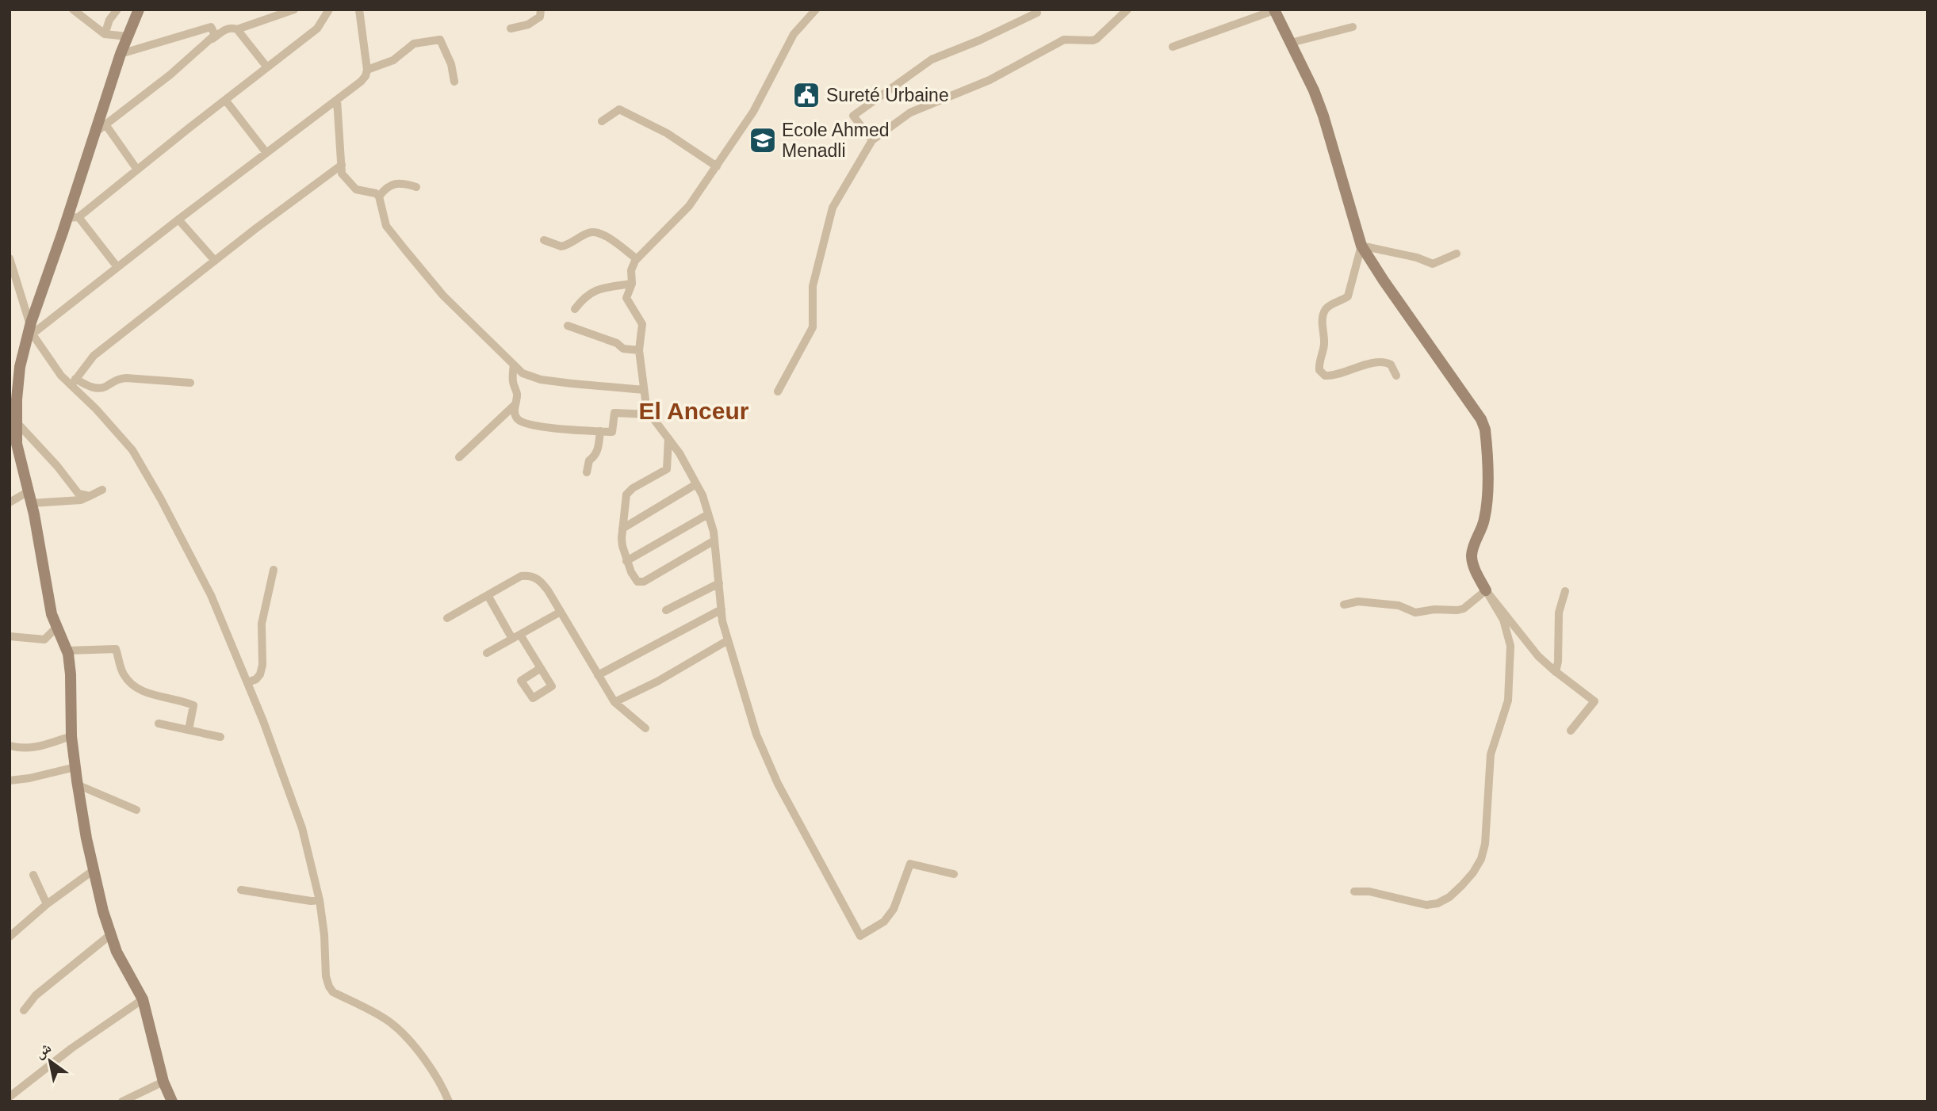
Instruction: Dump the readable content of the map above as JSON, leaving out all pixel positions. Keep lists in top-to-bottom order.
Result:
{
  "districts": ["El Anceur"],
  "places": {
    "public building": ["Sureté Urbaine"],
    "school or university": ["Ecole Ahmed Menadli"]
  },
  "north": "top left"
}
